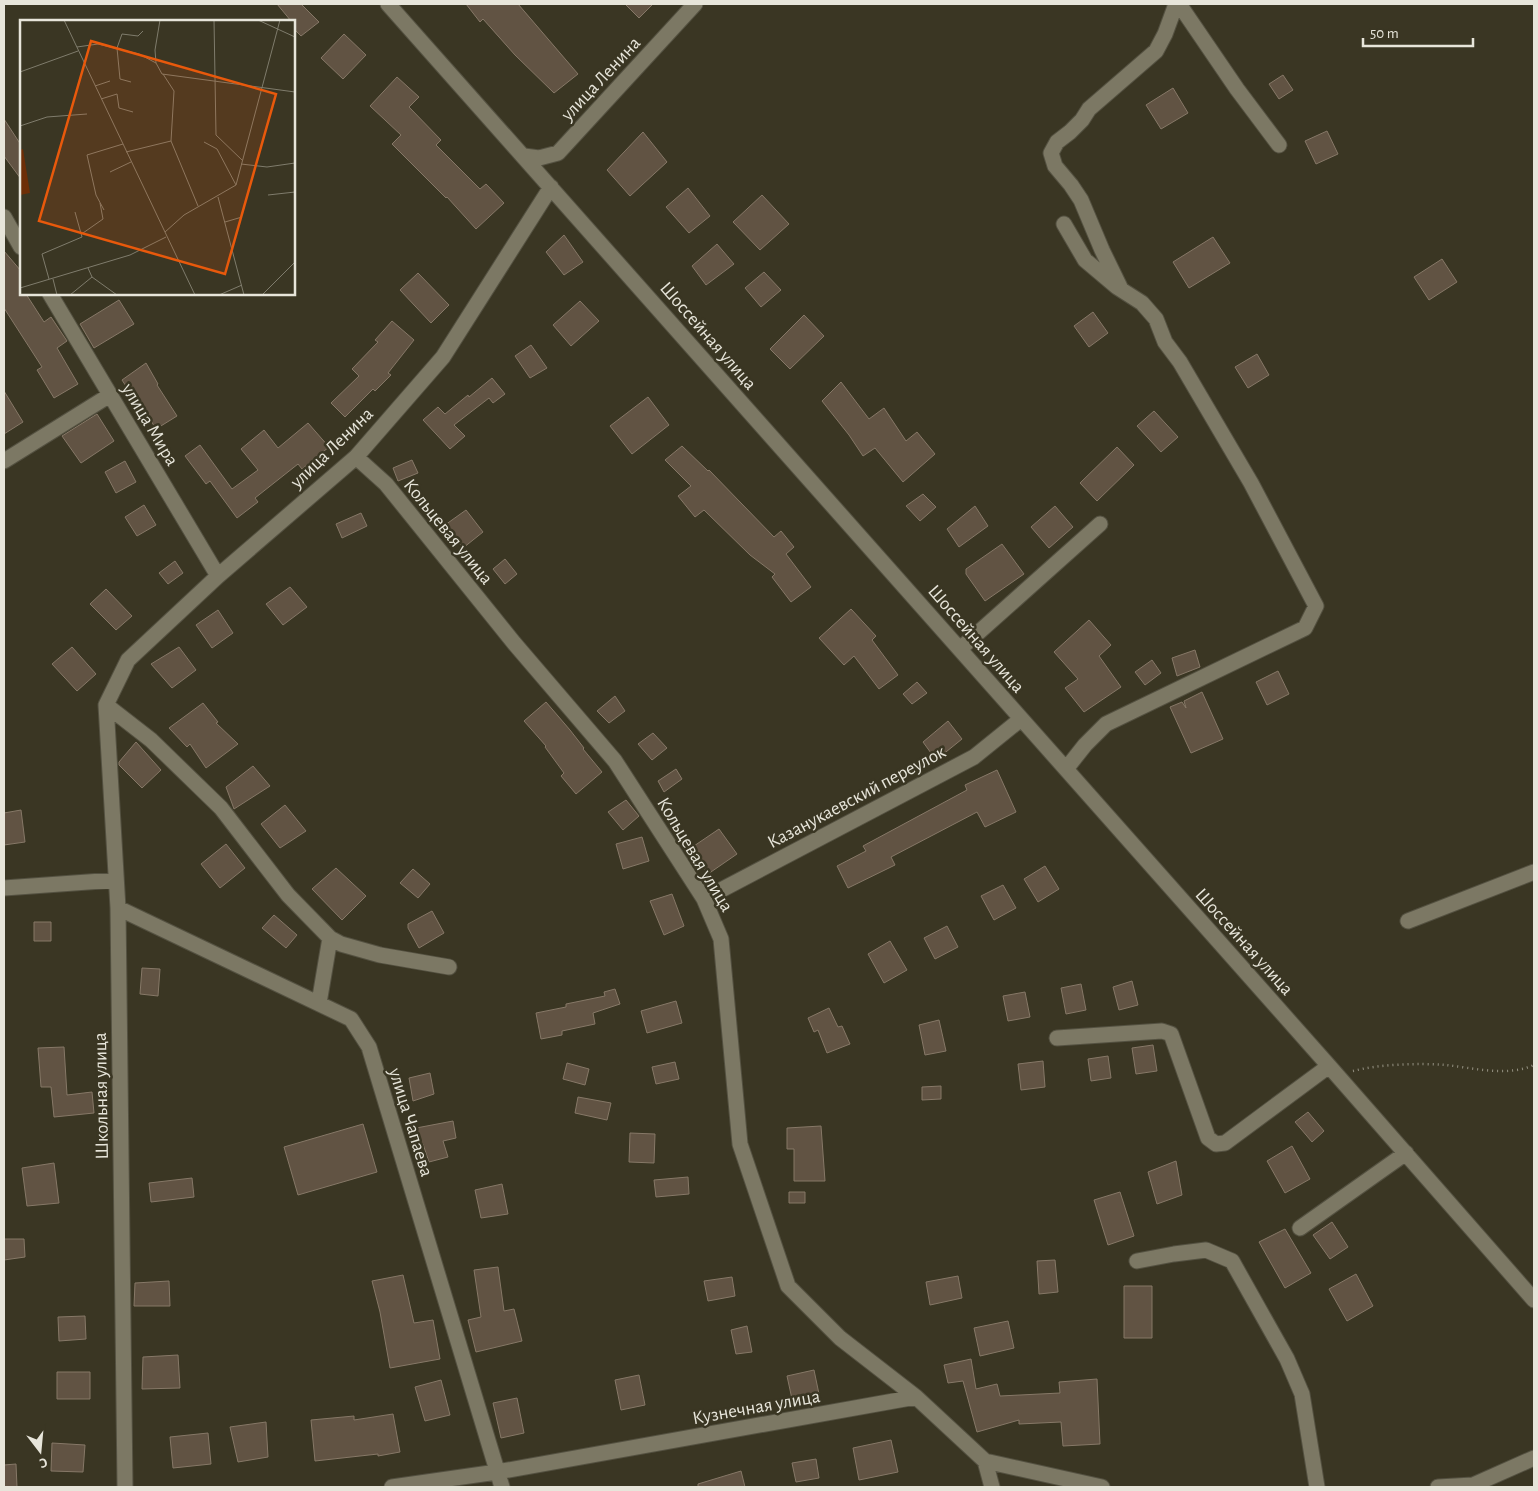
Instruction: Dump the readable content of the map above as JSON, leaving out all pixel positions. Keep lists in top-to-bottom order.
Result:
{
  "streets": {
    "street": [
      "улица Ленина",
      "Шоссейная улица",
      "улица Мира",
      "Кольцевая улица",
      "Казанукаевский переулок",
      "Школьная улица",
      "улица Чапаева",
      "Кузнечная улица"
    ]
  },
  "crossings": [
    ["улица Ленина", "Шоссейная улица"],
    ["улица Ленина", "улица Мира"],
    ["улица Ленина", "Кольцевая улица"],
    ["улица Ленина", "Школьная улица"],
    ["Шоссейная улица", "Казанукаевский переулок"],
    ["Кольцевая улица", "Казанукаевский переулок"],
    ["Кольцевая улица", "Кузнечная улица"],
    ["Школьная улица", "улица Чапаева"],
    ["улица Чапаева", "Кузнечная улица"]
  ],
  "scale_bar": "50 m",
  "north": "bottom"
}
